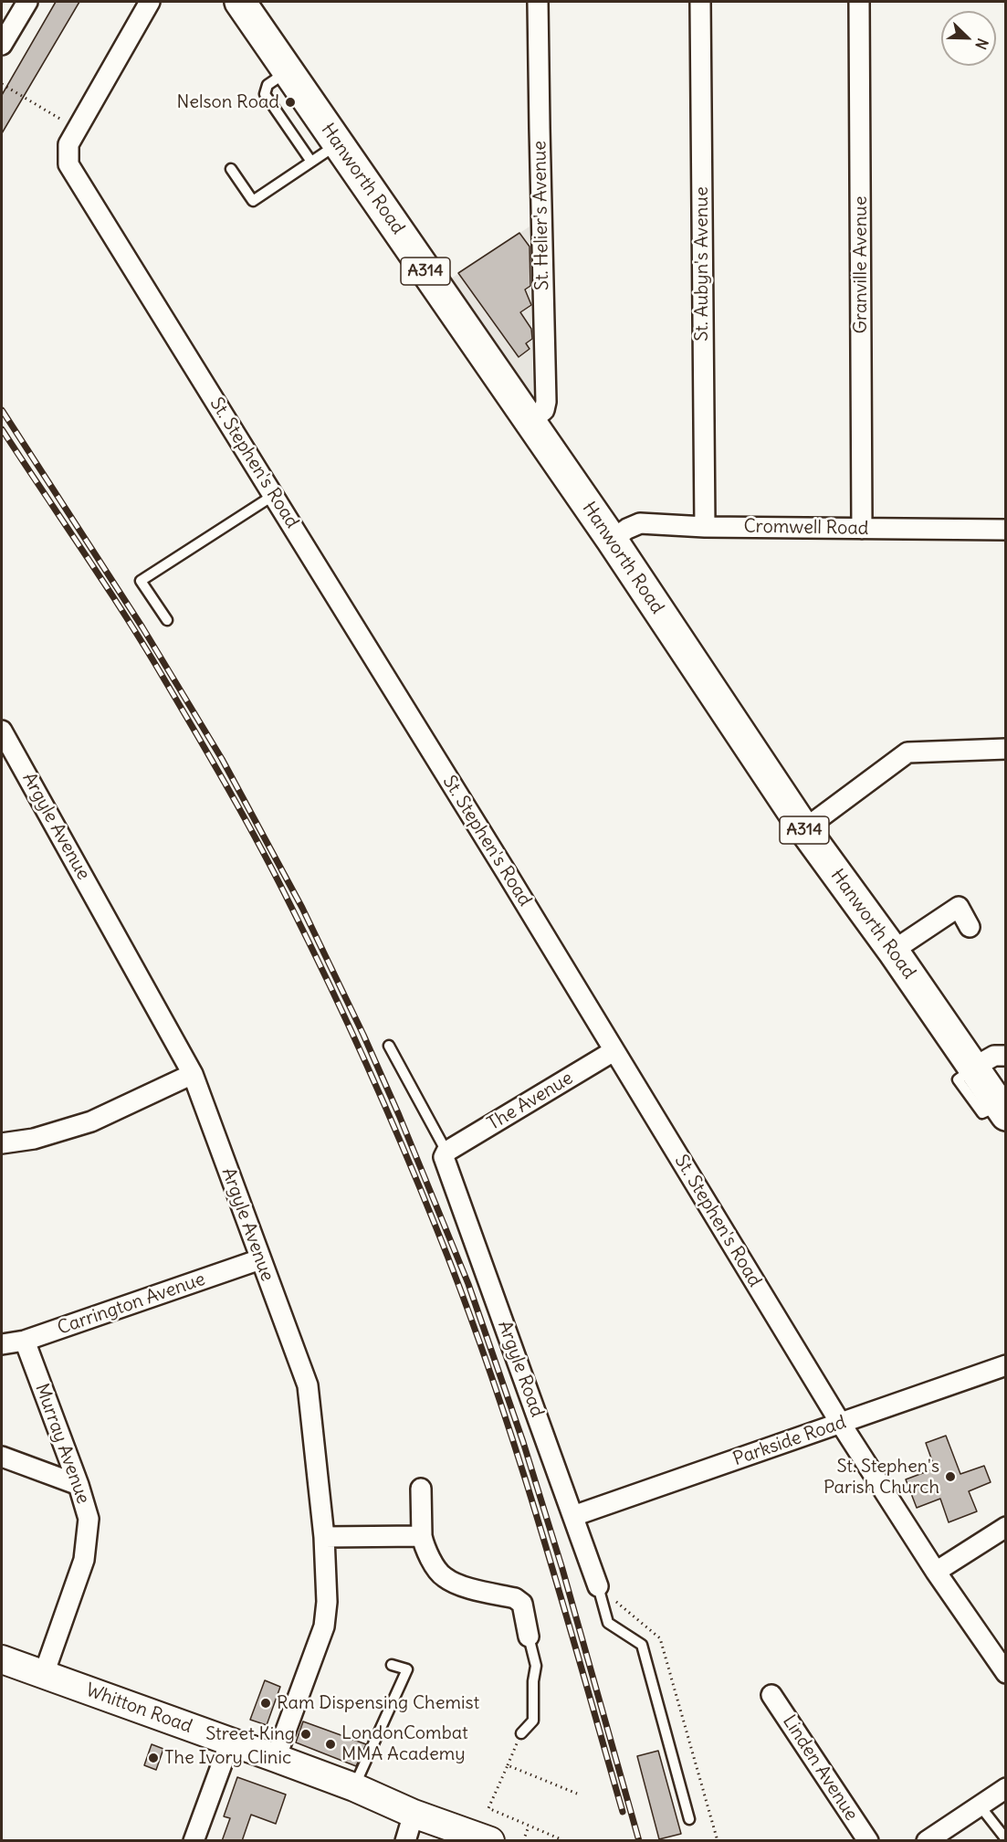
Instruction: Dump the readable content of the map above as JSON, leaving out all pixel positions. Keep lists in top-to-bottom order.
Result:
{
  "streets": {
    "main road": ["Hanworth Road", "A314", "Whitton Road"],
    "street": [
      "St. Helier's Avenue",
      "St. Aubyn's Avenue",
      "Granville Avenue",
      "St. Stephen's Road",
      "Cromwell Road",
      "Argyle Avenue",
      "The Avenue",
      "Carrington Avenue",
      "Argyle Road",
      "Parkside Road",
      "Murray Avenue",
      "Linden Avenue"
    ]
  },
  "crossings": [
    ["Hanworth Road", "St. Helier's Avenue"],
    ["Hanworth Road", "Cromwell Road"],
    ["St. Aubyn's Avenue", "Cromwell Road"],
    ["Granville Avenue", "Cromwell Road"],
    ["St. Stephen's Road", "The Avenue"],
    ["St. Stephen's Road", "Parkside Road"],
    ["Argyle Avenue", "Carrington Avenue"],
    ["Argyle Avenue", "Whitton Road"],
    ["The Avenue", "Argyle Road"],
    ["Carrington Avenue", "Murray Avenue"],
    ["Argyle Road", "Parkside Road"],
    ["Murray Avenue", "Whitton Road"]
  ],
  "places": [
    "Nelson Road",
    "St. Stephen's Parish Church",
    "Ram Dispensing Chemist",
    "Street King",
    "LondonCombat MMA Academy",
    "The Ivory Clinic"
  ],
  "north": "bottom right"
}
